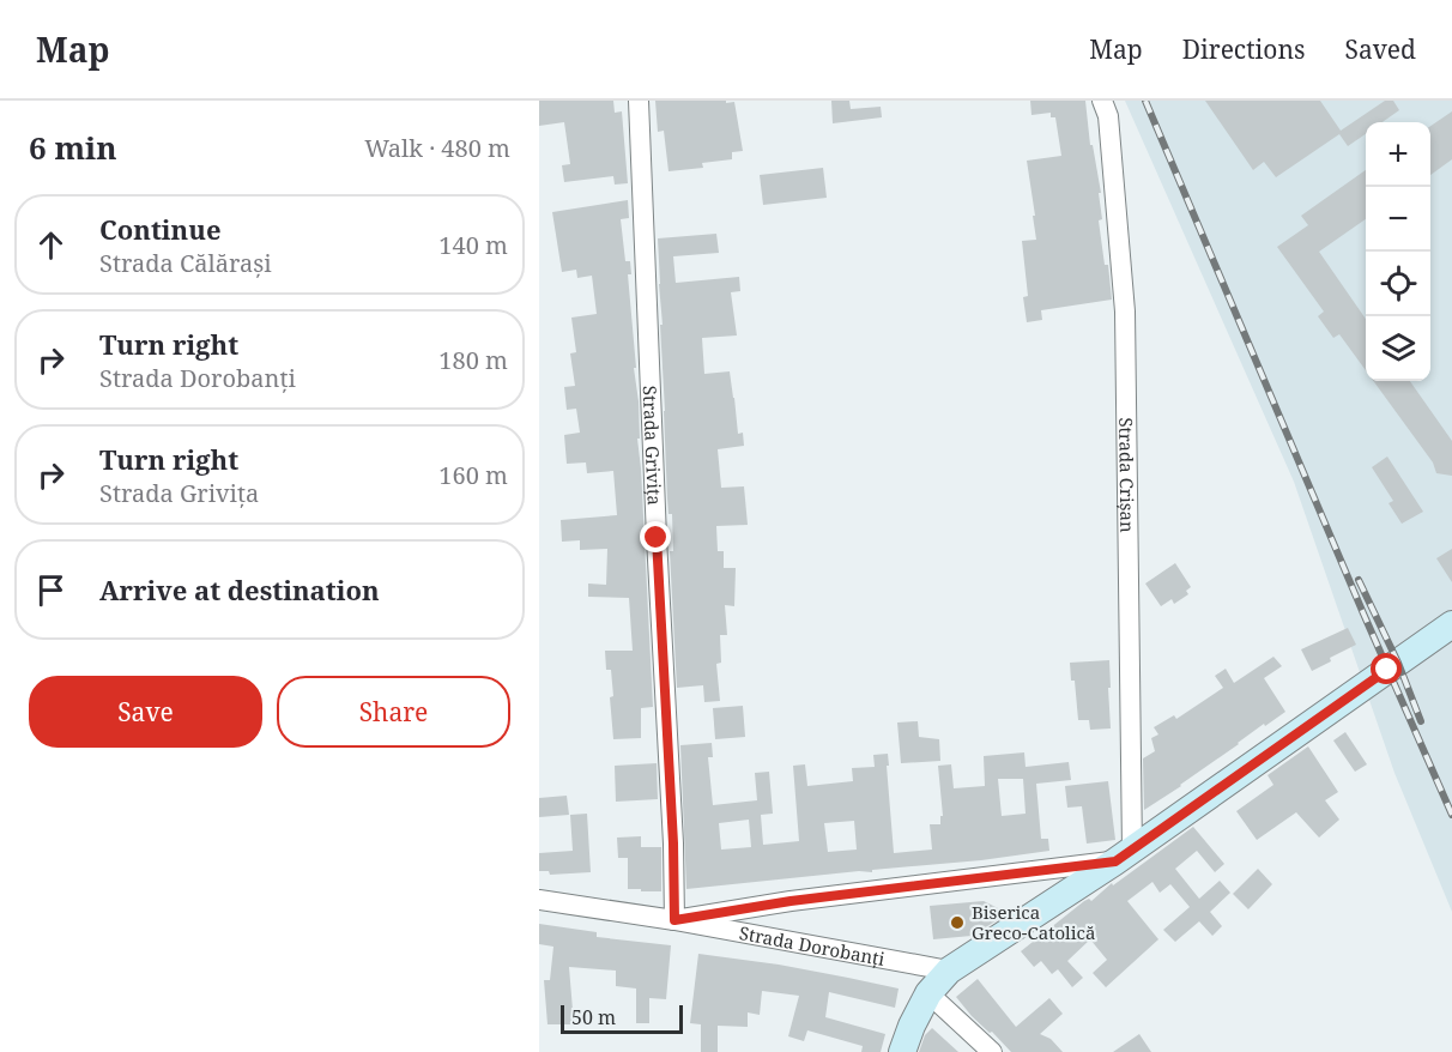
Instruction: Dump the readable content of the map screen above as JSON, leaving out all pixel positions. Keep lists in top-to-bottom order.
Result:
{
  "streets": {
    "street": ["Strada Grivița", "Strada Crișan", "Strada Dorobanți"]
  },
  "crossings": [
    ["Strada Grivița", "Strada Dorobanți"],
    ["Strada Crișan", "Strada Dorobanți"]
  ],
  "places": ["Biserica Greco-Catolică"],
  "scale_bar": "50 m",
  "page": {
    "header": "Map",
    "nav": ["Map", "Directions", "Saved"],
    "heading": ["6 min", "Walk · 480 m"],
    "map_buttons": ["+", "−"],
    "list": [
      ["Continue", "Strada Călărași", "140 m"],
      ["Turn right", "Strada Dorobanți", "180 m"],
      ["Turn right", "Strada Grivița", "160 m"],
      "Arrive at destination"
    ],
    "buttons": ["Save", "Share"],
    "scale": "50 m"
  }
}
